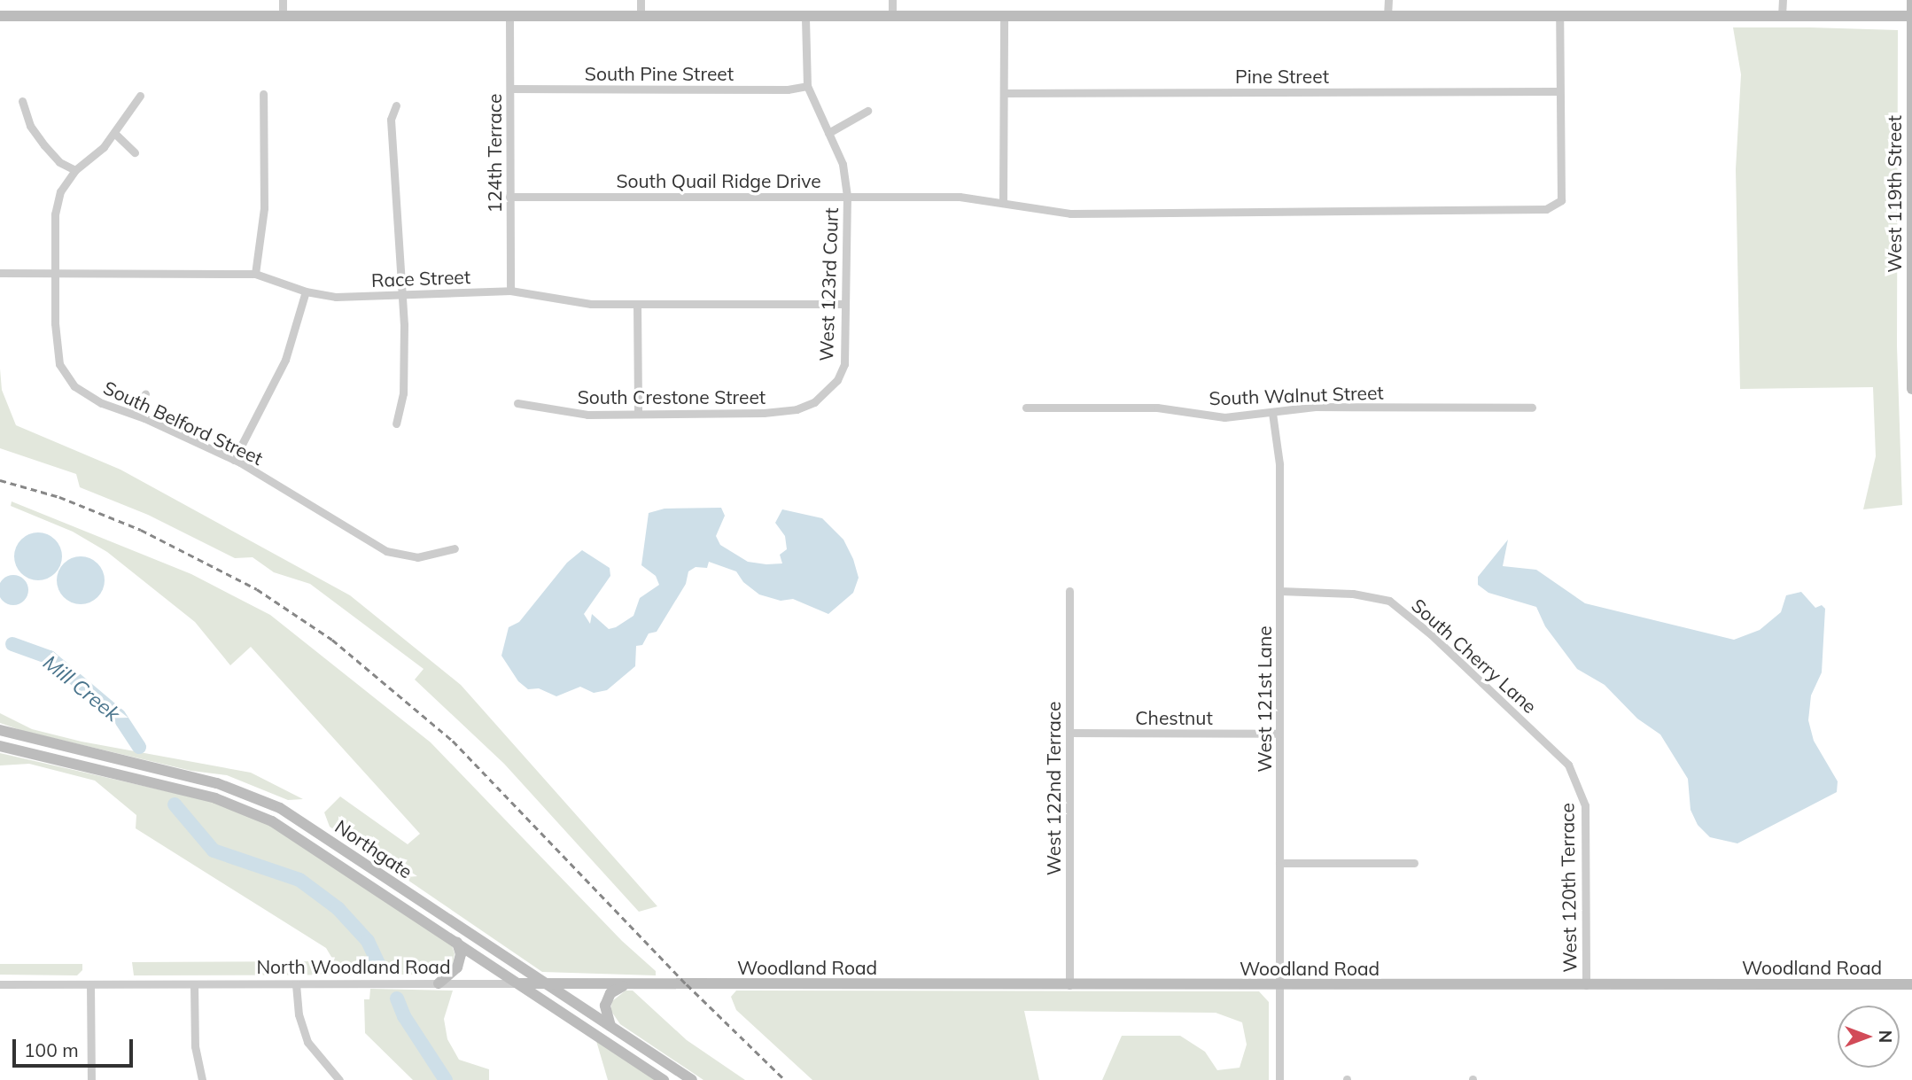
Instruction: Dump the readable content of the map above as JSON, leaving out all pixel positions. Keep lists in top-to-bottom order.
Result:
{
  "streets": {
    "main road": [
      "West 119th Street",
      "Northgate",
      "North Woodland Road",
      "Woodland Road"
    ],
    "street": [
      "South Pine Street",
      "Pine Street",
      "124th Terrace",
      "South Quail Ridge Drive",
      "Race Street",
      "West 123rd Court",
      "South Walnut Street",
      "South Crestone Street",
      "South Belford Street",
      "South Cherry Lane",
      "West 121st Lane",
      "Chestnut",
      "West 122nd Terrace",
      "West 120th Terrace"
    ]
  },
  "crossings": [
    ["South Pine Street", "124th Terrace"],
    ["South Pine Street", "West 123rd Court"],
    ["Pine Street", "South Quail Ridge Drive"],
    ["124th Terrace", "South Quail Ridge Drive"],
    ["124th Terrace", "Race Street"],
    ["South Quail Ridge Drive", "West 123rd Court"],
    ["Race Street", "West 123rd Court"],
    ["Race Street", "South Belford Street"],
    ["West 123rd Court", "South Crestone Street"],
    ["South Walnut Street", "West 121st Lane"],
    ["South Cherry Lane", "West 121st Lane"],
    ["South Cherry Lane", "West 120th Terrace"],
    ["West 121st Lane", "Chestnut"],
    ["West 121st Lane", "Woodland Road"],
    ["Chestnut", "West 122nd Terrace"],
    ["West 122nd Terrace", "Woodland Road"],
    ["Northgate", "North Woodland Road"],
    ["West 120th Terrace", "Woodland Road"],
    ["North Woodland Road", "Woodland Road"]
  ],
  "water": ["Mill Creek"],
  "scale_bar": "100 m",
  "north": "right"
}
